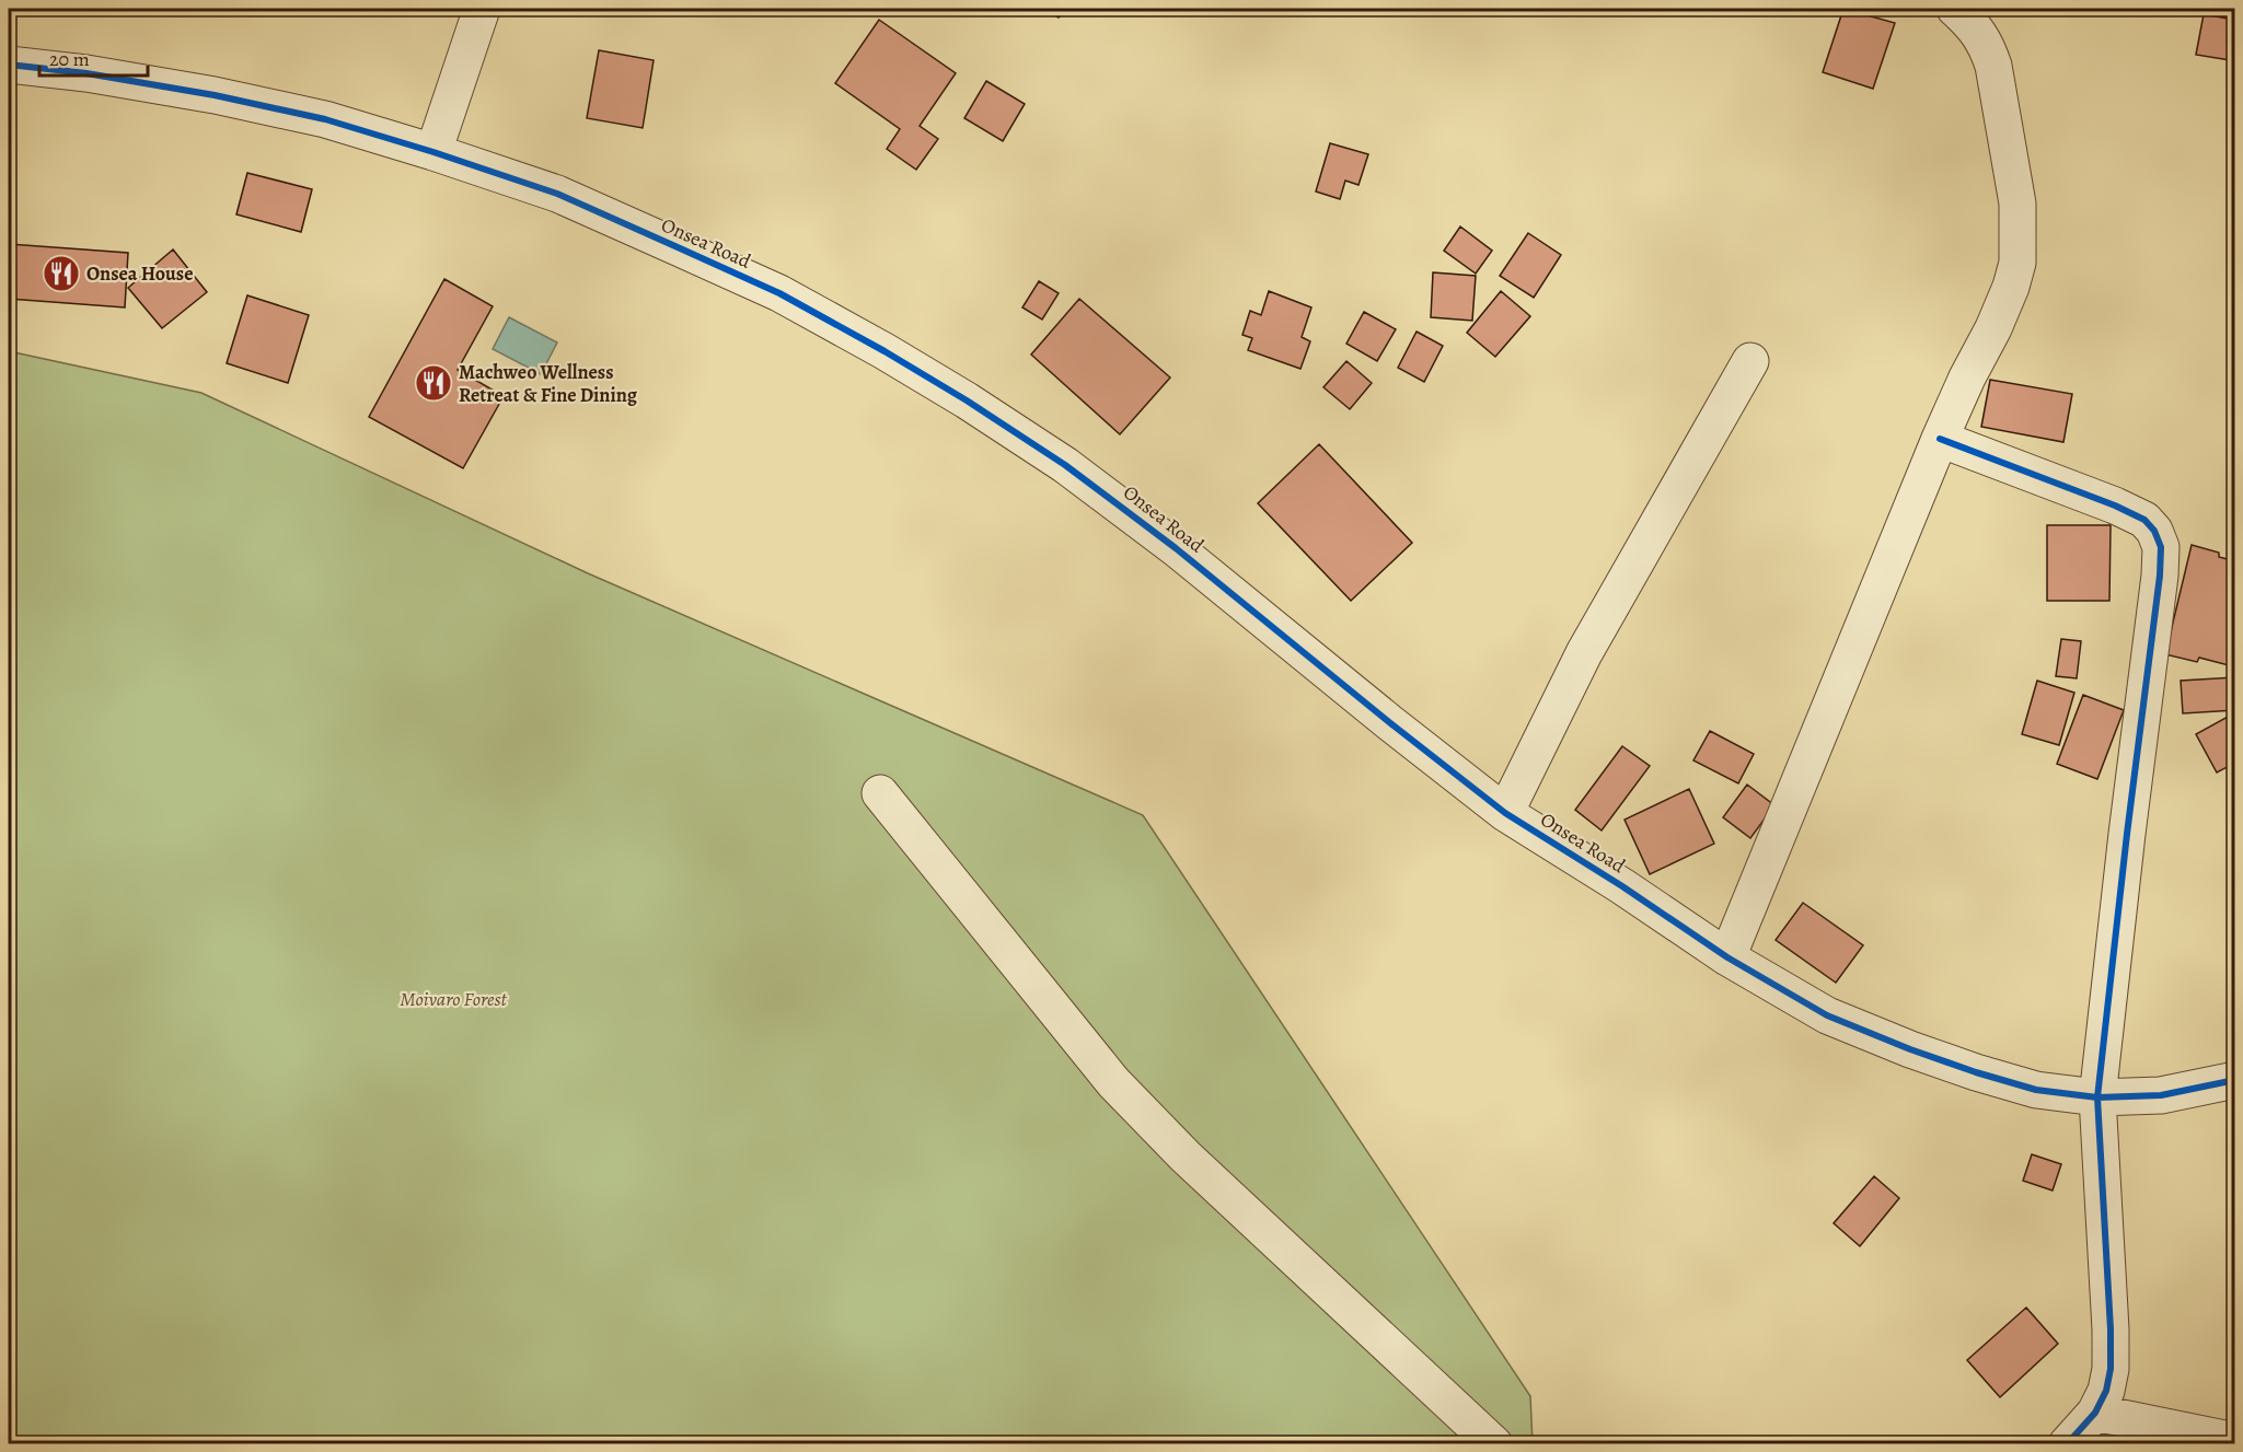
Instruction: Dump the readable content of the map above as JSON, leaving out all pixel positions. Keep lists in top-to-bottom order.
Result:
{
  "streets": {
    "street": ["Onsea Road"]
  },
  "parks": ["Moivaro Forest"],
  "places": {
    "restaurant": ["Onsea House", "Machweo Wellness Retreat & Fine Dining"]
  },
  "scale_bar": "20 m"
}
